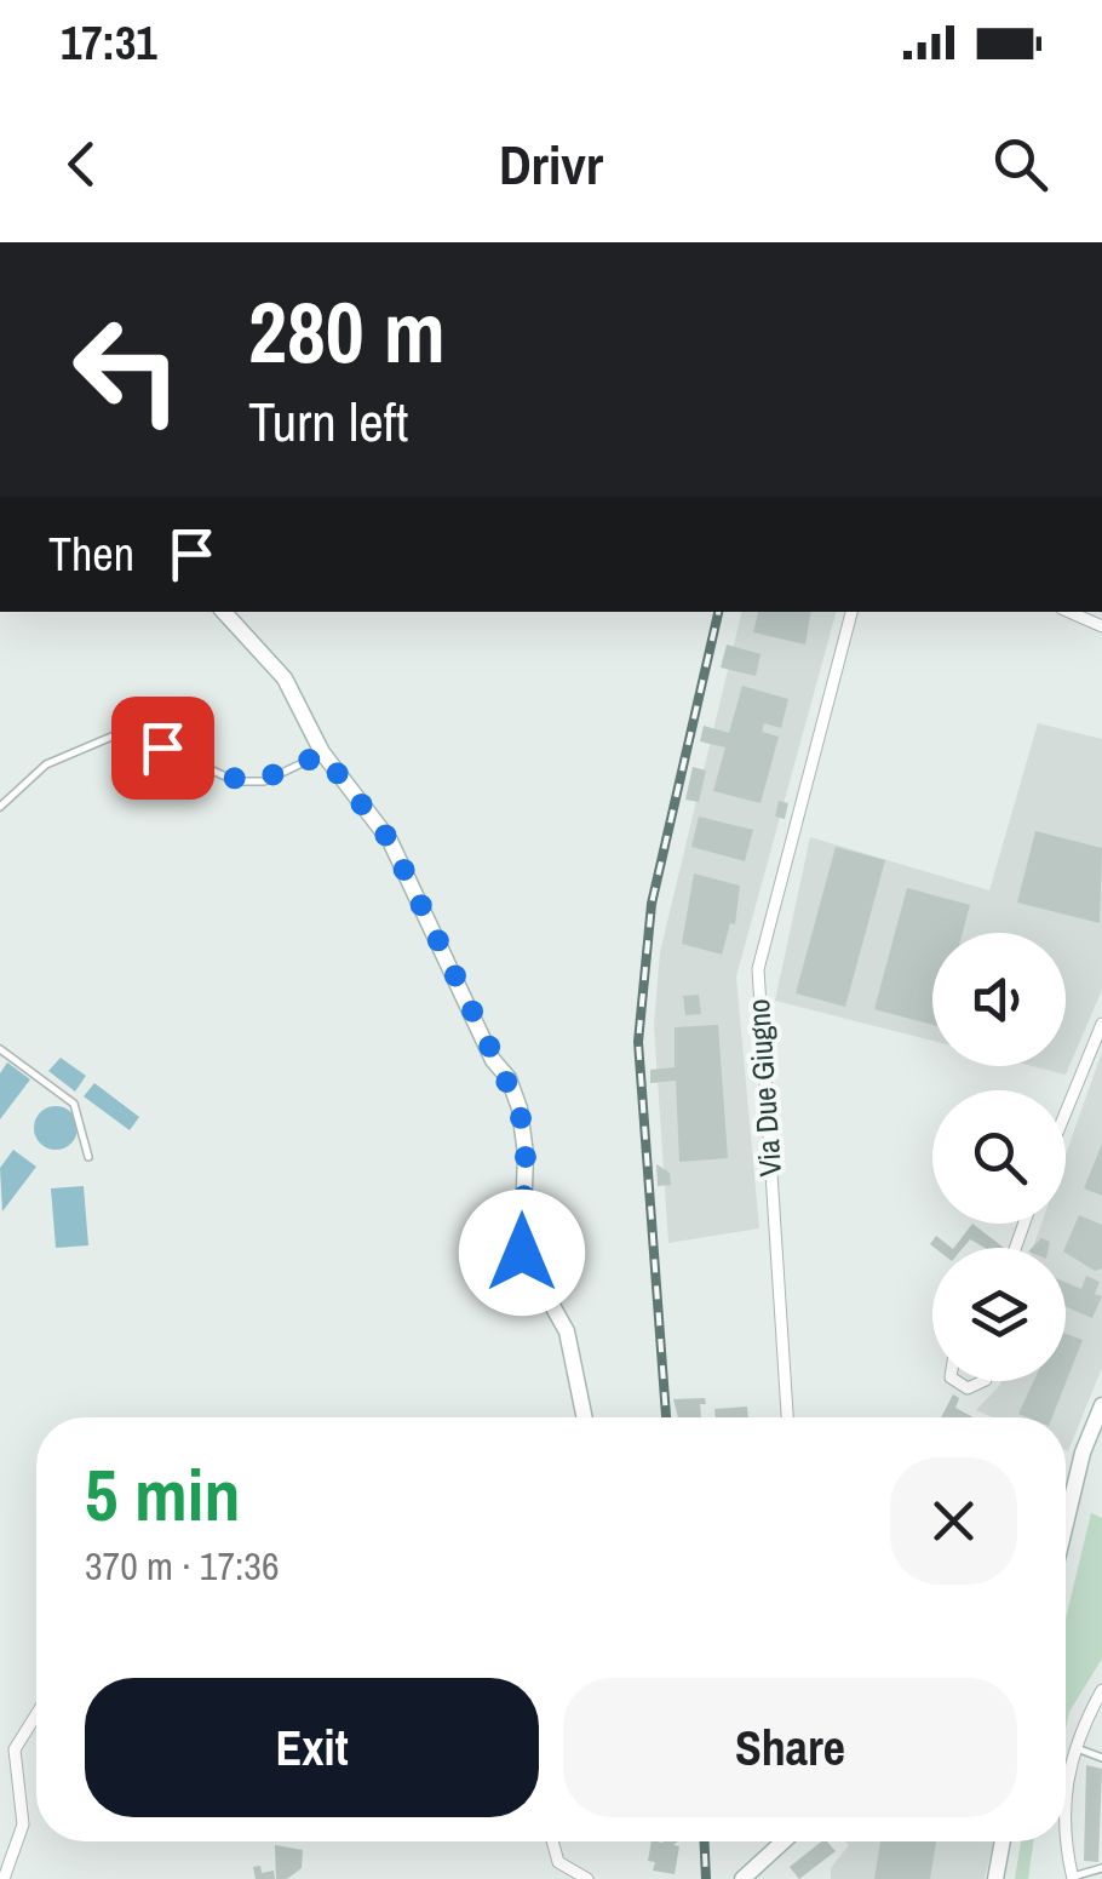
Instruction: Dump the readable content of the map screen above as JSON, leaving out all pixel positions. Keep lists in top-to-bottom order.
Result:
{
  "streets": {
    "street": ["Via Due Giugno"]
  },
  "page": {
    "status": "17:31",
    "header": "Drivr",
    "turn": ["280 m", "Turn left"],
    "then": "Then",
    "heading": ["5 min", "370 m · 17:36"],
    "buttons": ["Exit", "Share"]
  }
}
